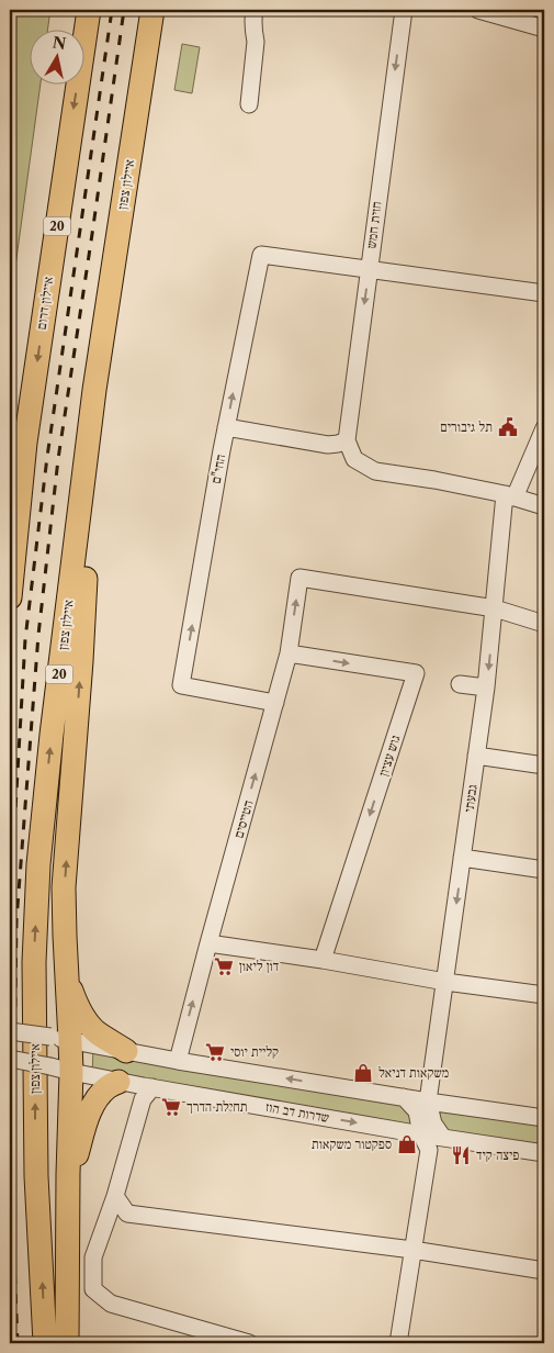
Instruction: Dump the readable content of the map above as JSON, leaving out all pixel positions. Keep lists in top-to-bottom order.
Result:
{
  "streets": {
    "highway": ["איילון צפון", "20", "איילון דרום"],
    "street": [
      "חזית חמש",
      "החי\"ם",
      "גוש עציון",
      "גבעתי",
      "הטייסים",
      "שדרות דב הוז"
    ]
  },
  "crossings": [
    ["חזית חמש", "החי\"ם"],
    ["החי\"ם", "הטייסים"],
    ["גוש עציון", "הטייסים"],
    ["גבעתי", "הטייסים"]
  ],
  "one_way": ["חזית חמש", "איילון דרום"],
  "places": {
    "public building": ["תל גיבורים"],
    "supermarket": ["דון ליאון", "קליית יוסי", "תחילת הדרך"],
    "shop": ["משקאות דניאל", "ספקטור משקאות"],
    "restaurant": ["פיצה קיד"]
  },
  "north": "top"
}
